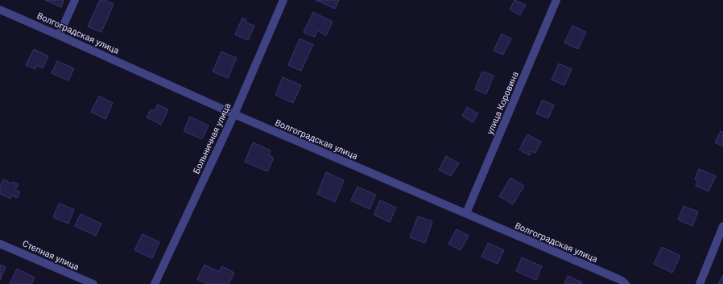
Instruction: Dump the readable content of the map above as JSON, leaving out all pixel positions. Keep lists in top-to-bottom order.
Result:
{
  "streets": {
    "street": [
      "Волгоградская улица",
      "улица Коровина",
      "Больничная улица",
      "Степная улица"
    ]
  },
  "crossings": [
    ["Волгоградская улица", "улица Коровина"],
    ["Волгоградская улица", "Больничная улица"]
  ]
}
